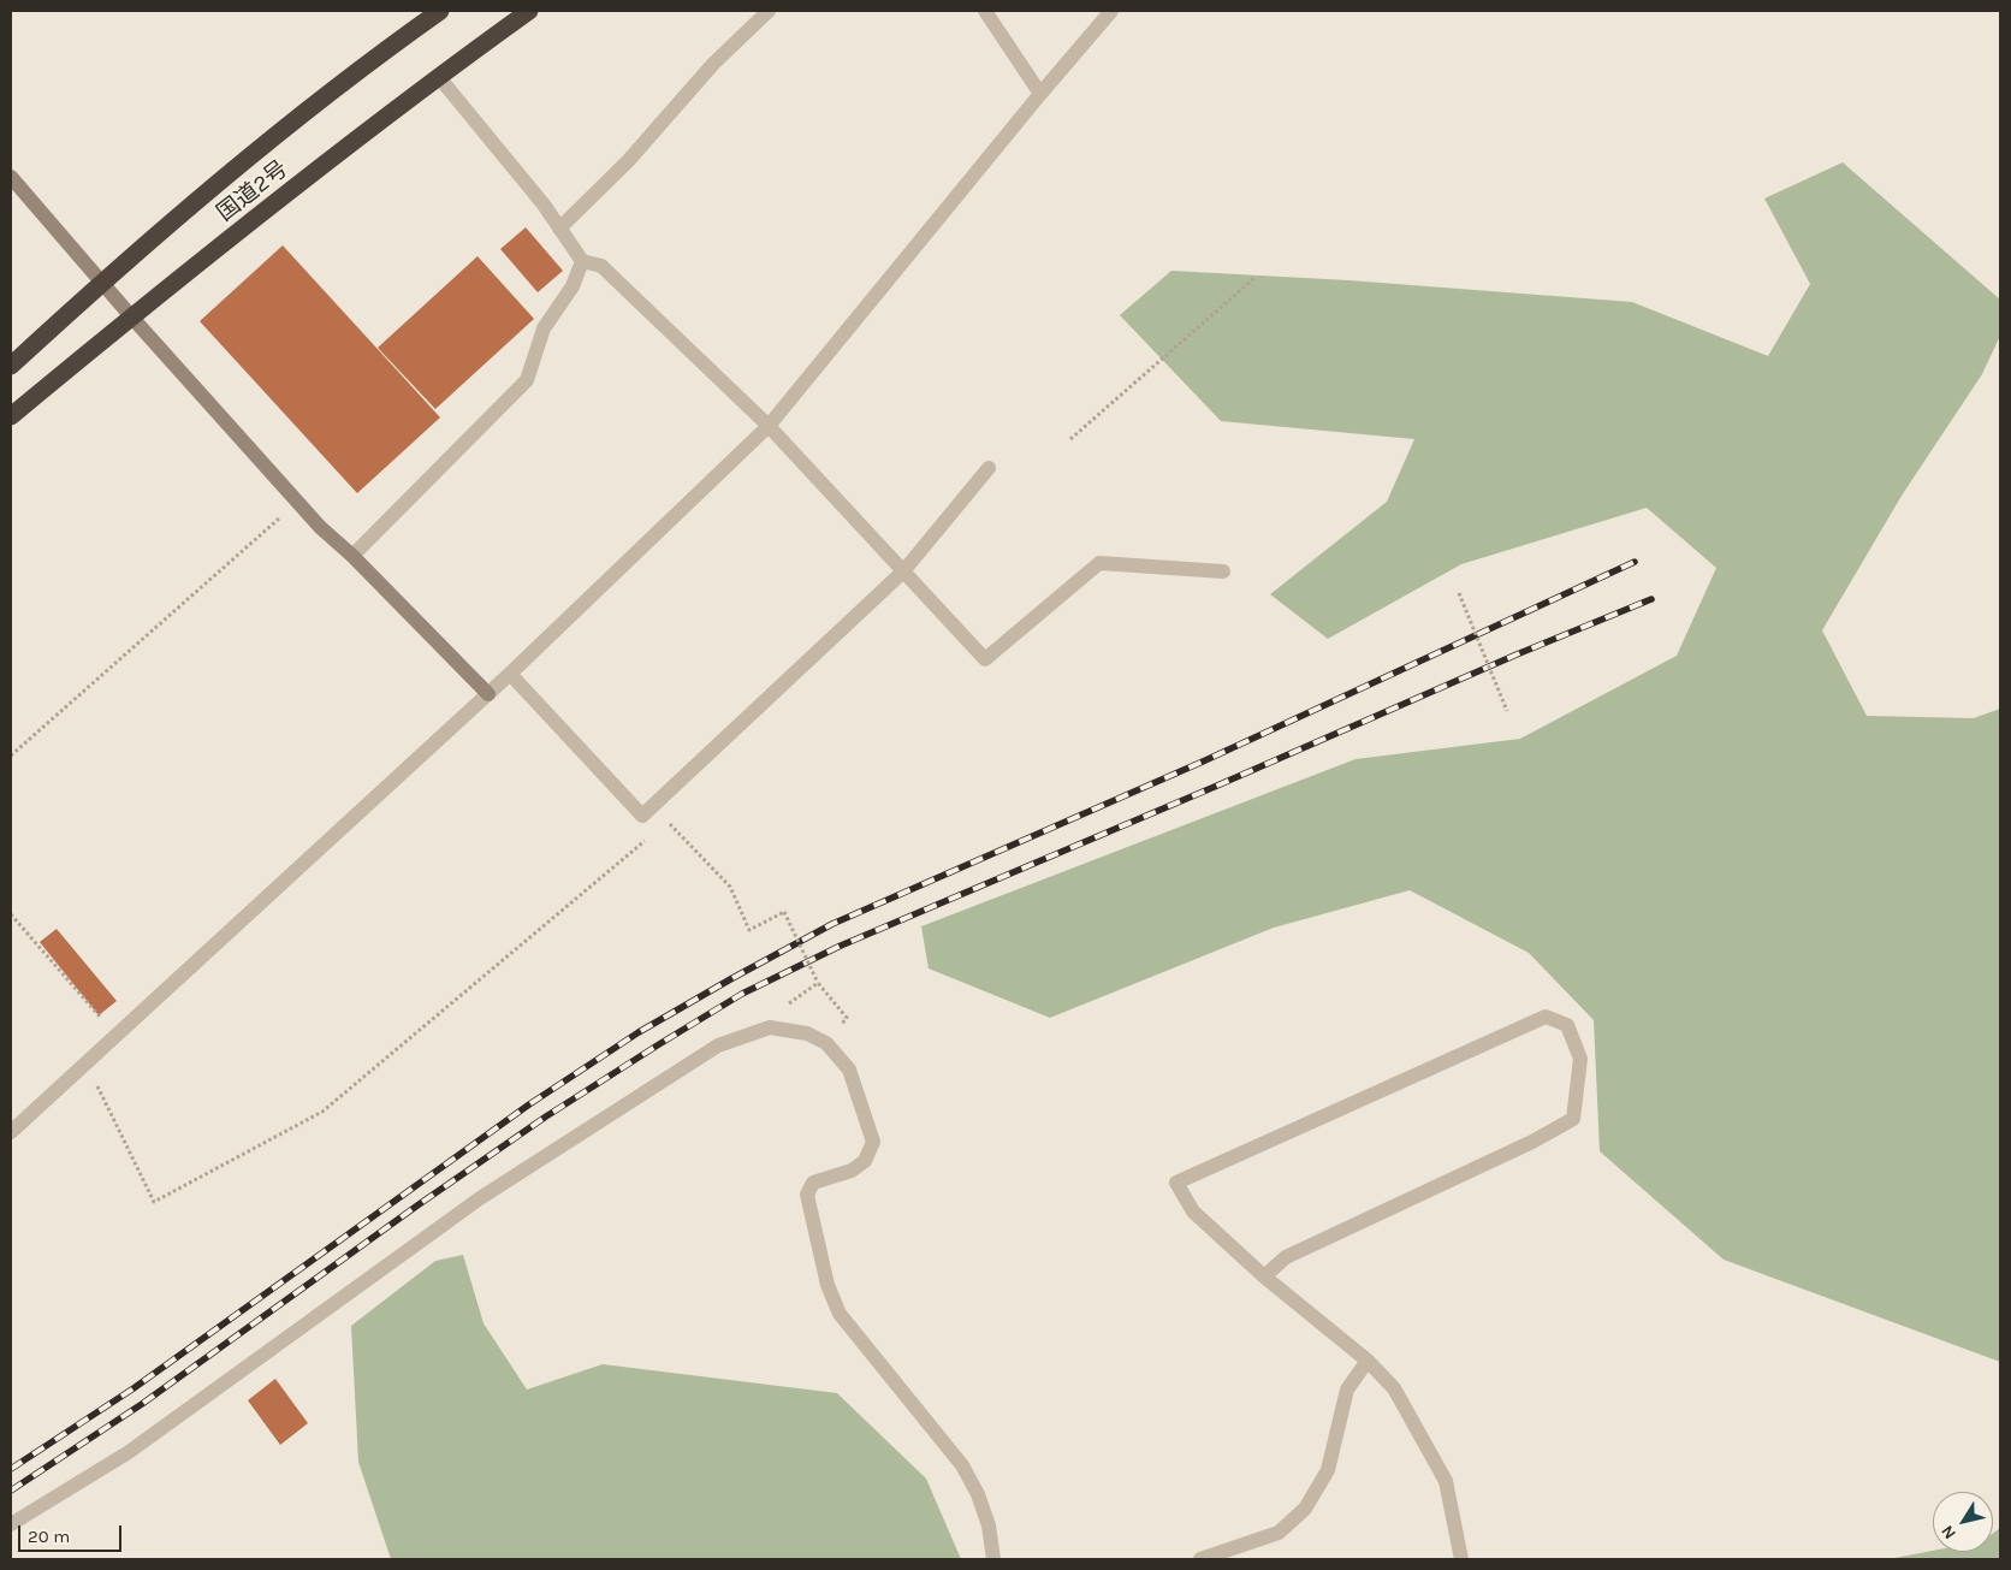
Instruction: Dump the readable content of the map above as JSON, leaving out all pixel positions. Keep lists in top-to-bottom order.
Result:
{
  "streets": {
    "highway": ["国道2号"]
  },
  "scale_bar": "20 m",
  "north": "bottom left"
}
